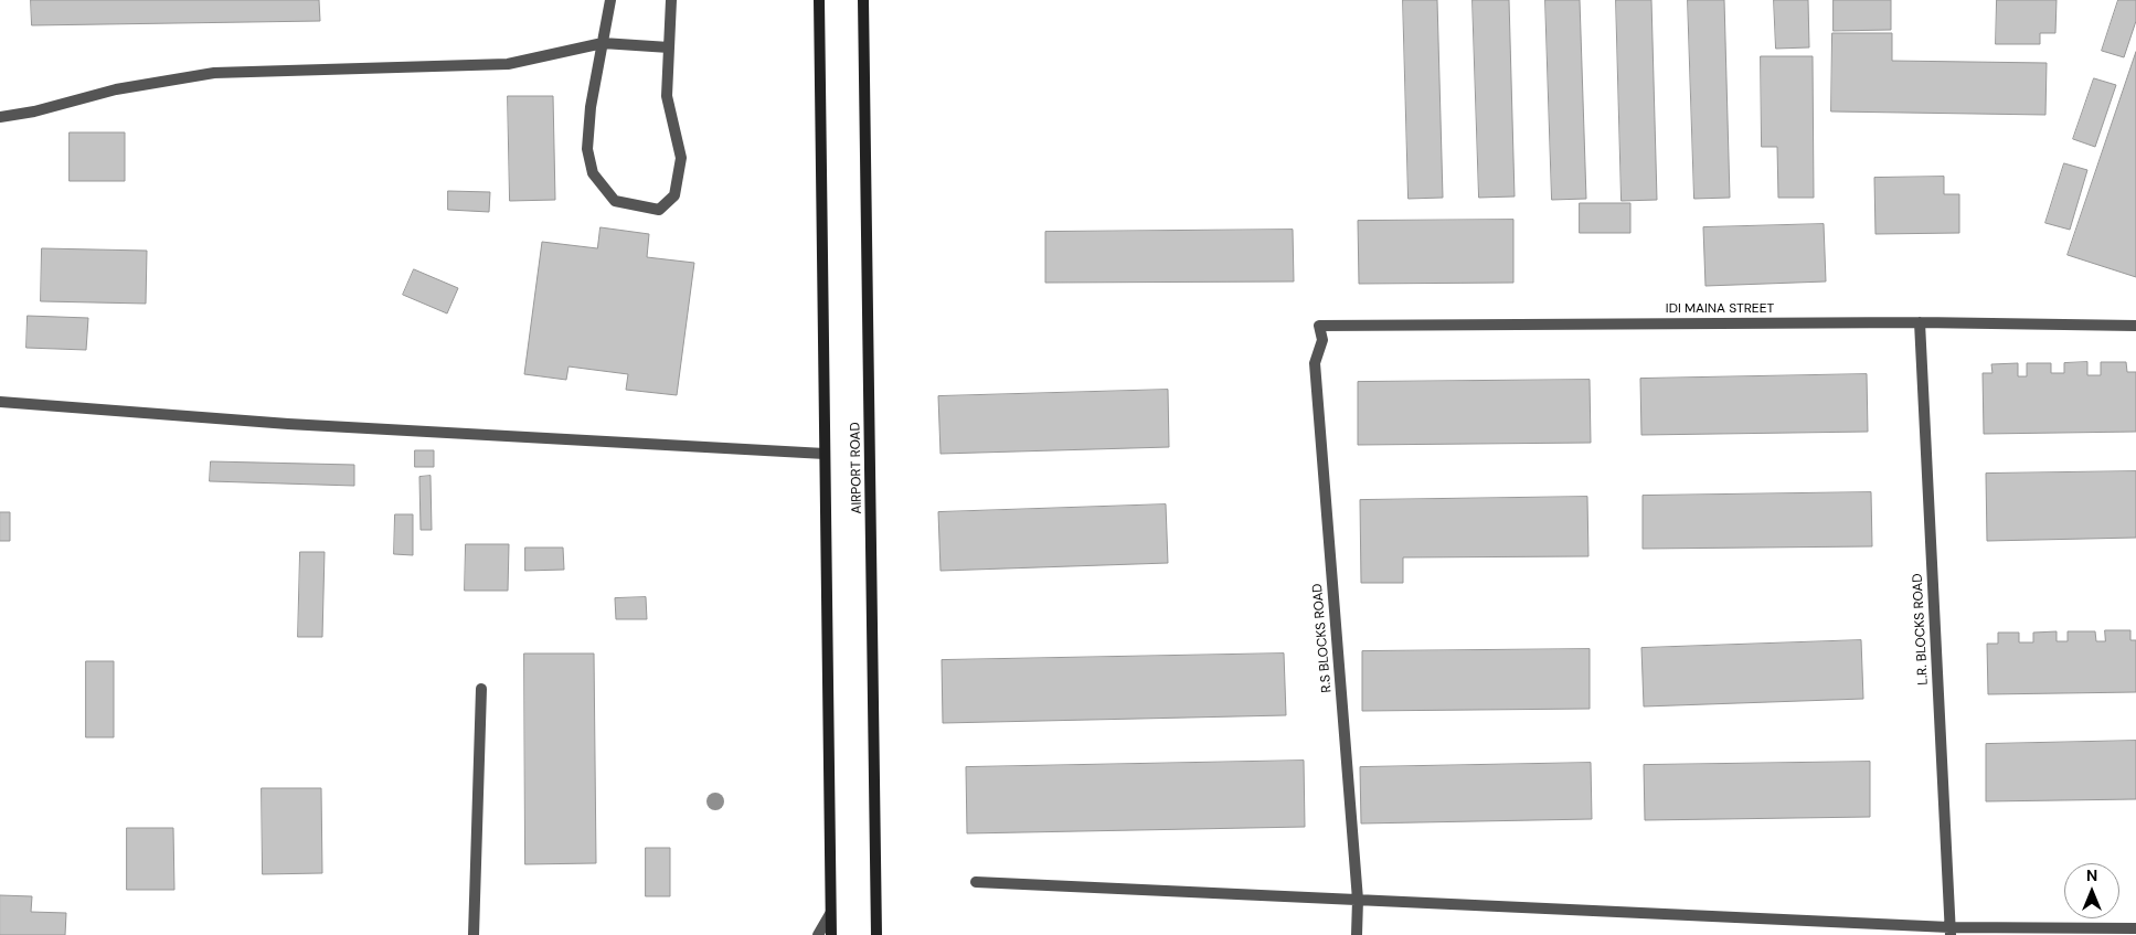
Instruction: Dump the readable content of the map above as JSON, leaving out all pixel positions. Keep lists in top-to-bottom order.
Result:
{
  "streets": {
    "main road": ["AIRPORT ROAD"],
    "lane": ["IDI MAINA STREET", "L.R. BLOCKS ROAD", "R.S BLOCKS ROAD"]
  },
  "crossings": [
    ["IDI MAINA STREET", "L.R. BLOCKS ROAD"],
    ["IDI MAINA STREET", "R.S BLOCKS ROAD"]
  ],
  "north": "top"
}
